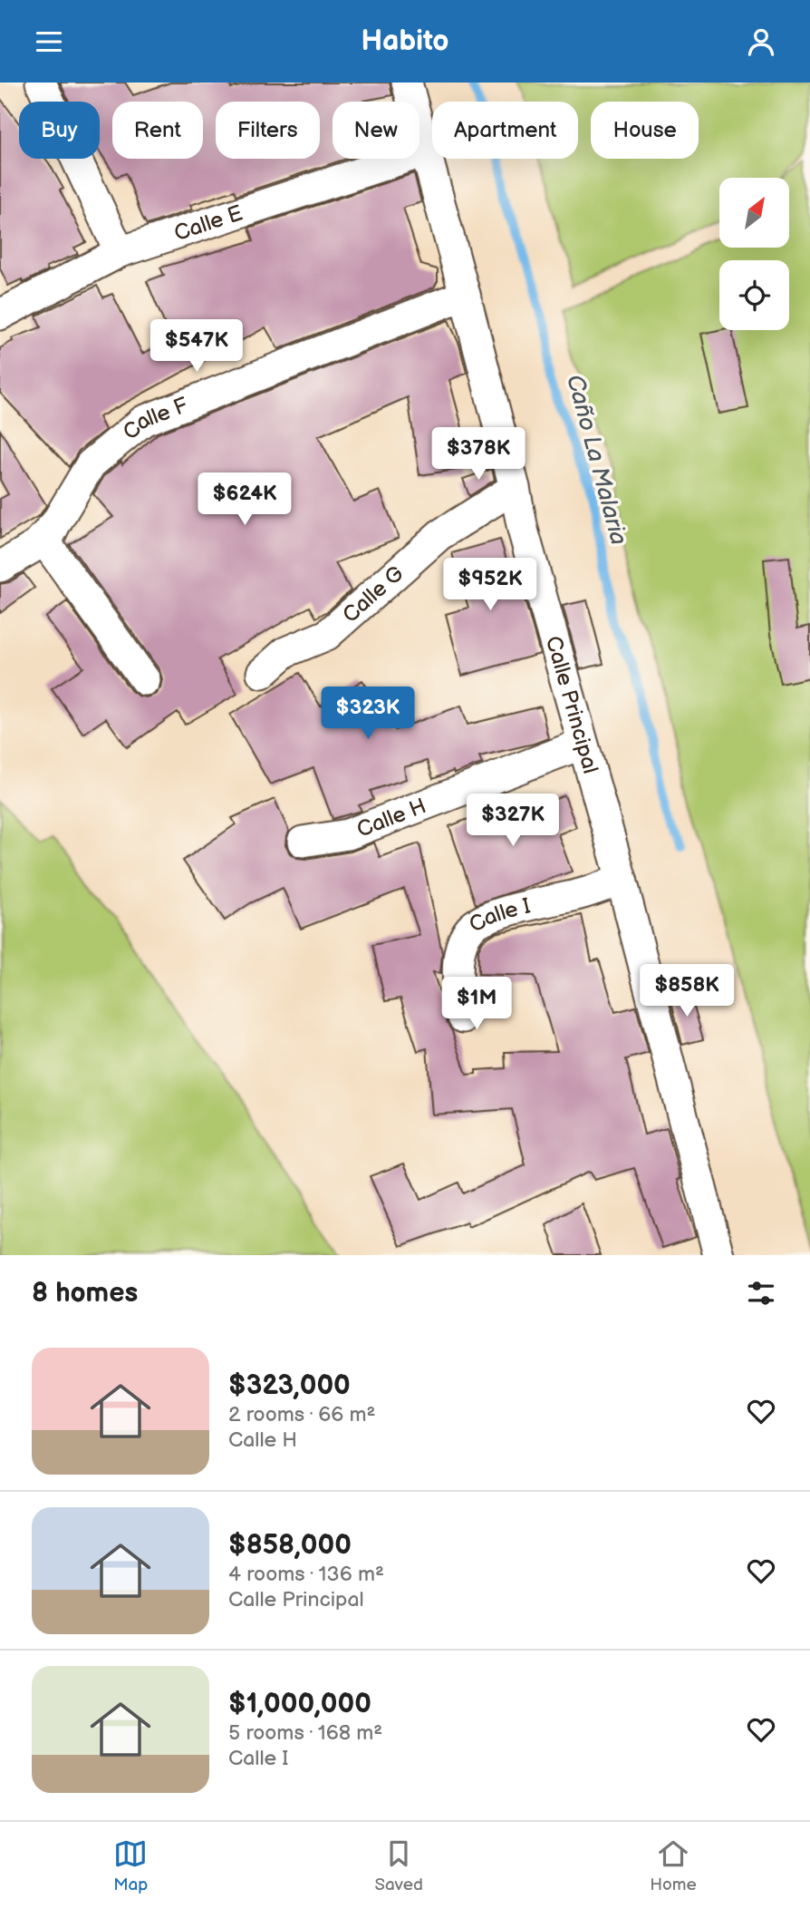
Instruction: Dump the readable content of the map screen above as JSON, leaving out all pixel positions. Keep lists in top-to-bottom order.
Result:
{
  "streets": {
    "street": [
      "Calle E",
      "Calle F",
      "Calle G",
      "Calle Principal",
      "Calle H",
      "Calle I"
    ]
  },
  "crossings": [
    ["Calle E", "Calle Principal"],
    ["Calle F", "Calle Principal"],
    ["Calle G", "Calle Principal"],
    ["Calle Principal", "Calle H"],
    ["Calle Principal", "Calle I"]
  ],
  "water": ["Caño La Malaria"],
  "north": "top right",
  "page": {
    "header": "Habito",
    "chip": [
      "Buy",
      "Rent",
      "Filters",
      "New",
      "Apartment",
      "House"
    ],
    "price": [
      "$547K",
      "$378K",
      "$624K",
      "$952K",
      "$323K",
      "$327K",
      "$858K",
      "$1M"
    ],
    "heading": "8 homes",
    "list": [
      {
        "name": "$323,000",
        "note": "2 rooms · 66 m² · Calle H"
      },
      {
        "name": "$858,000",
        "note": "4 rooms · 136 m² · Calle Principal"
      },
      {
        "name": "$1,000,000",
        "note": "5 rooms · 168 m² · Calle I"
      }
    ],
    "tabs": ["Map", "Saved", "Home"]
  }
}
